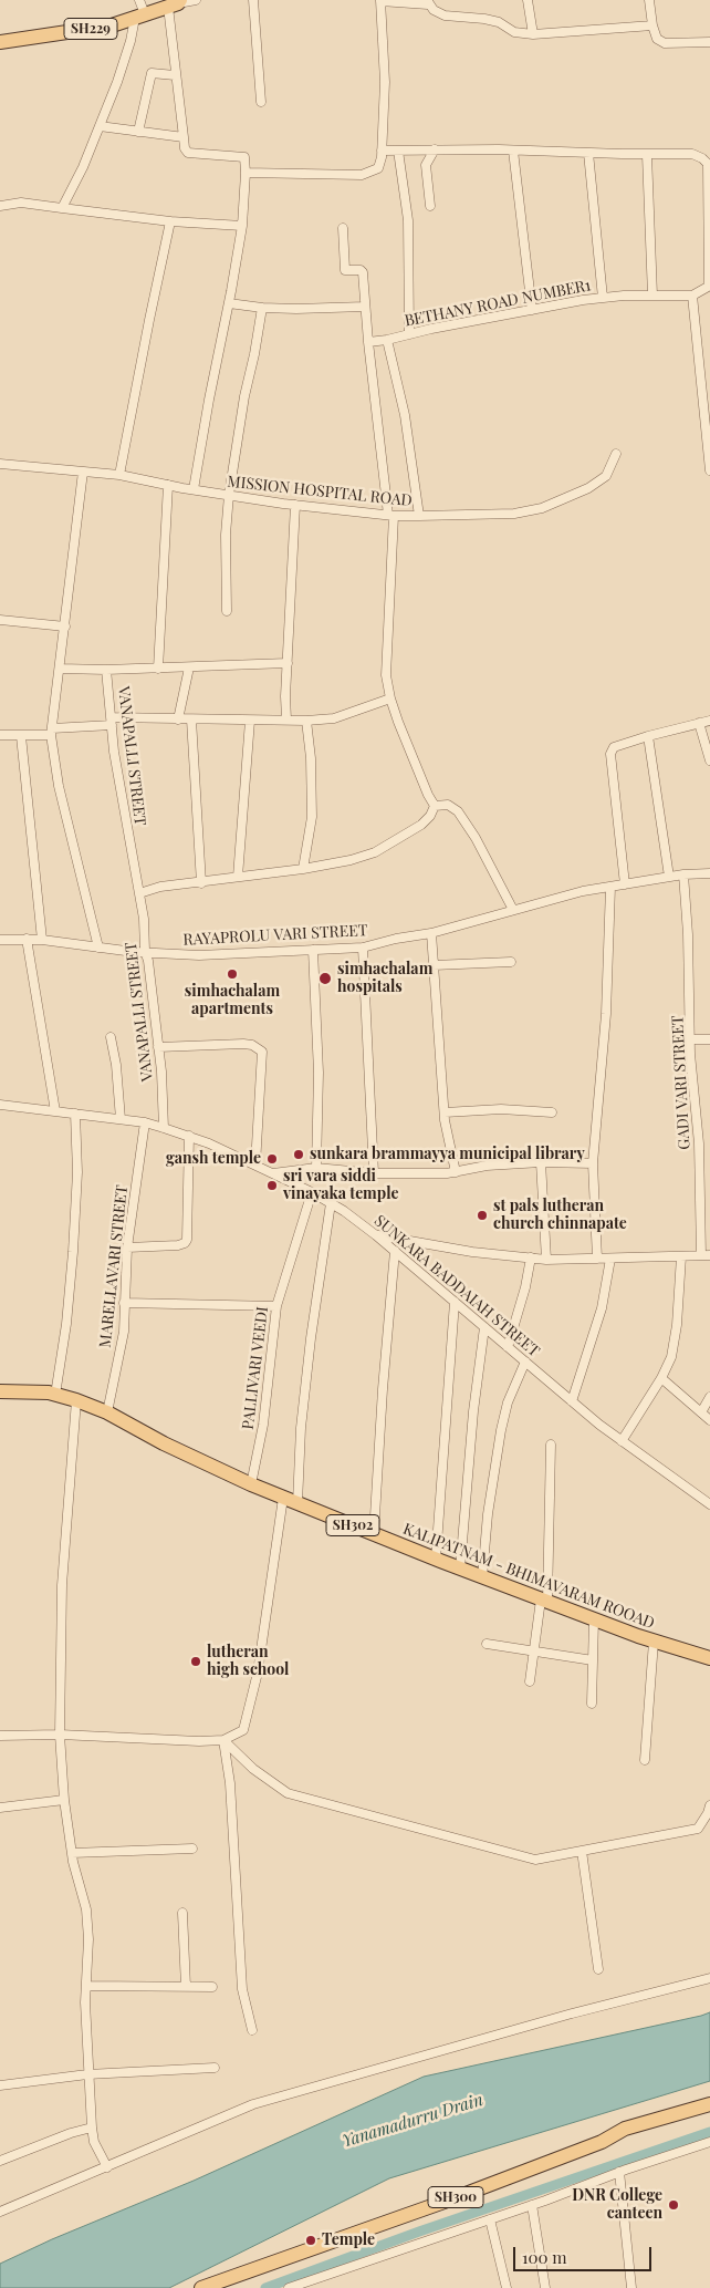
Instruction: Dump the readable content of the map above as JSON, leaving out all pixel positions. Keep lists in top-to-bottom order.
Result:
{
  "streets": {
    "main road": [
      "SH229",
      "SH302",
      "KALIPATNAM - BHIMAVARAM ROOAD",
      "SH300"
    ],
    "street": [
      "BETHANY ROAD NUMBER1",
      "MISSION HOSPITAL ROAD",
      "VANAPALLI STREET",
      "RAYAPROLU VARI STREET",
      "GADI VARI STREET",
      "MARELLAVARI STREET",
      "SUNKARA BADDAIAH STREET",
      "PALLIVARI VEEDI"
    ]
  },
  "crossings": [
    ["BETHANY ROAD NUMBER1", "MISSION HOSPITAL ROAD"],
    ["VANAPALLI STREET", "RAYAPROLU VARI STREET"],
    ["VANAPALLI STREET", "SUNKARA BADDAIAH STREET"],
    ["RAYAPROLU VARI STREET", "GADI VARI STREET"],
    ["MARELLAVARI STREET", "SUNKARA BADDAIAH STREET"],
    ["MARELLAVARI STREET", "KALIPATNAM - BHIMAVARAM ROOAD"],
    ["SUNKARA BADDAIAH STREET", "PALLIVARI VEEDI"],
    ["PALLIVARI VEEDI", "KALIPATNAM - BHIMAVARAM ROOAD"]
  ],
  "water": ["Yanamadurru Drain"],
  "places": [
    "simhachalam apartments",
    "simhachalam hospitals",
    "sunkara brammayya municipal library",
    "gansh temple",
    "sri vara siddi vinayaka temple",
    "st pals lutheran church chinnapate",
    "lutheran high school",
    "DNR College canteen",
    "Temple"
  ],
  "scale_bar": "100 m"
}
